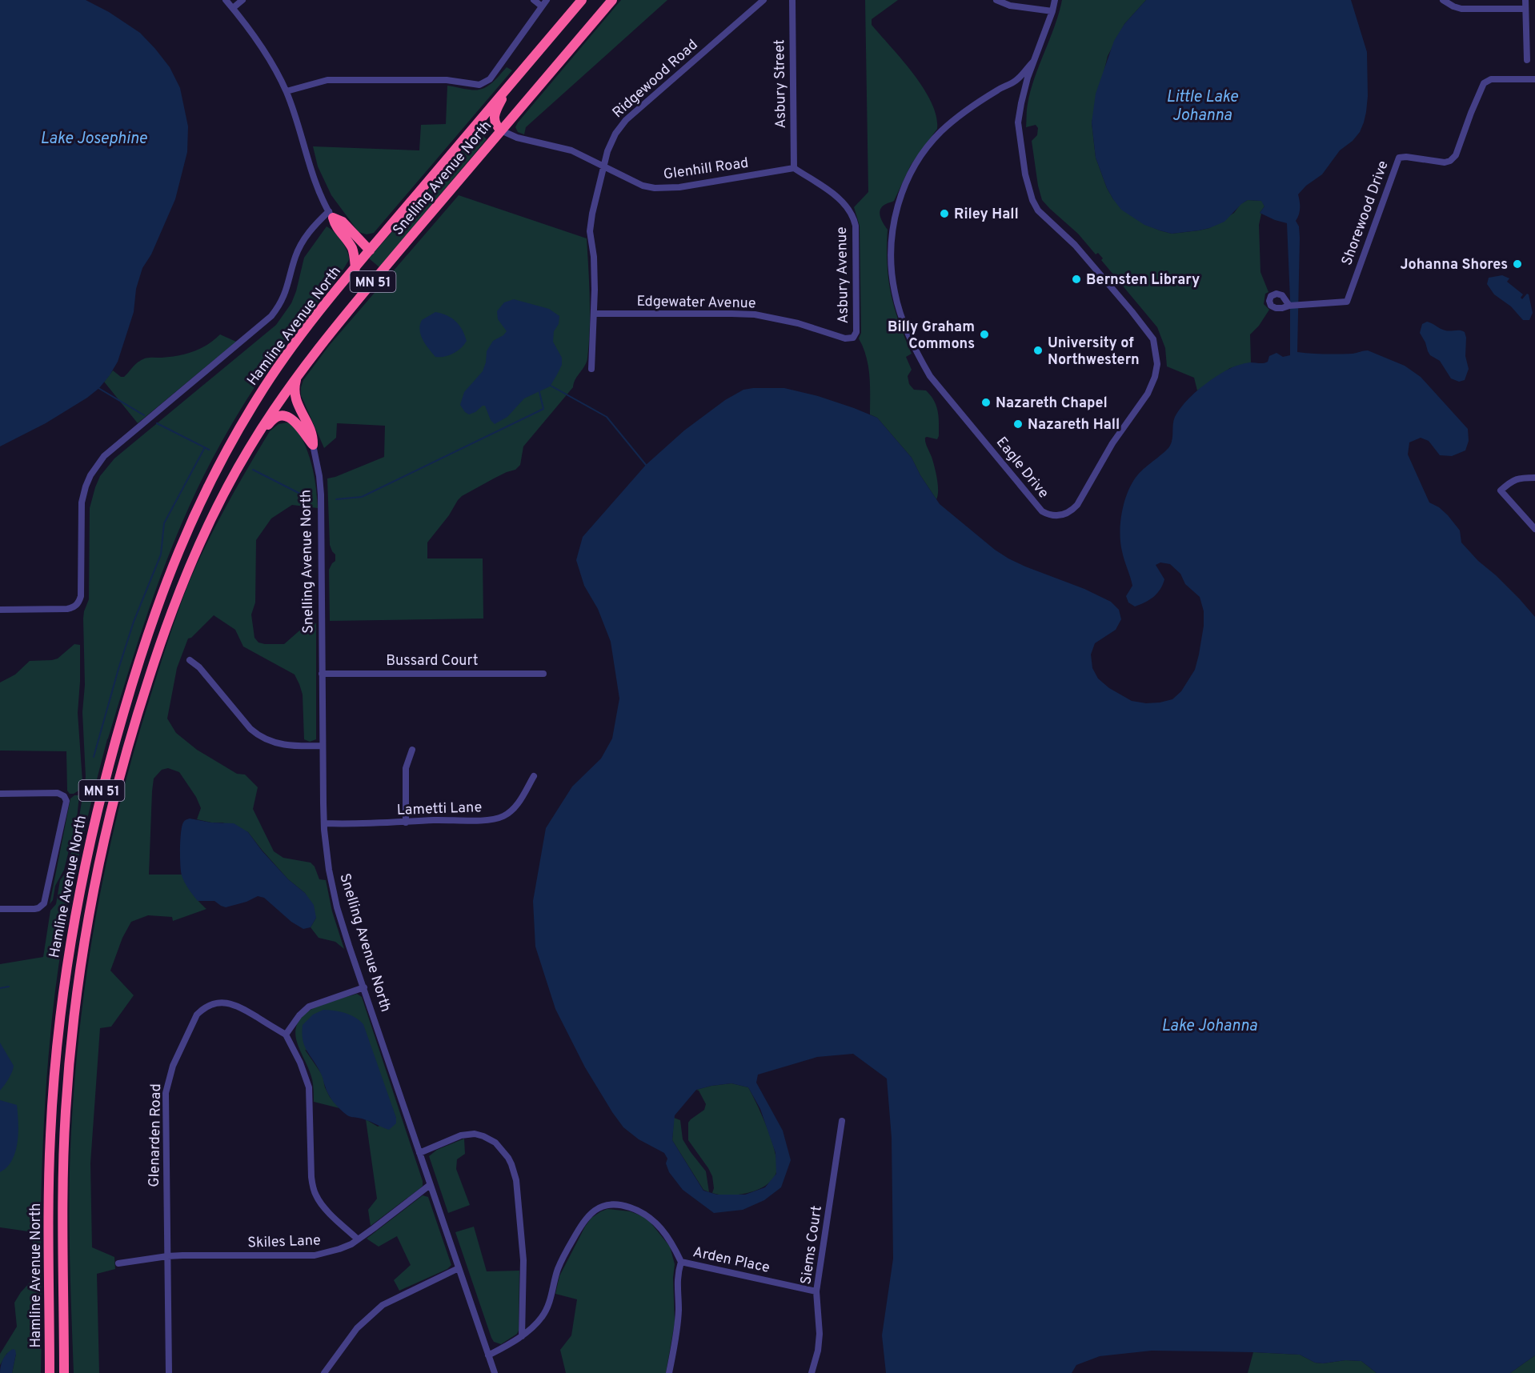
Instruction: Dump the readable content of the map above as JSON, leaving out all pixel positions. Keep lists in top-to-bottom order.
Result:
{
  "streets": {
    "highway": ["Snelling Avenue North", "MN 51", "Hamline Avenue North"],
    "street": [
      "Ridgewood Road",
      "Asbury Street",
      "Glenhill Road",
      "Shorewood Drive",
      "Asbury Avenue",
      "Edgewater Avenue",
      "Eagle Drive",
      "Bussard Court",
      "Lametti Lane",
      "Glenarden Road",
      "Skiles Lane",
      "Siems Court",
      "Arden Place"
    ]
  },
  "crossings": [
    ["Ridgewood Road", "Glenhill Road"],
    ["Ridgewood Road", "Edgewater Avenue"],
    ["Asbury Street", "Glenhill Road"],
    ["Asbury Street", "Asbury Avenue"],
    ["Glenhill Road", "Snelling Avenue North"],
    ["Glenhill Road", "Asbury Avenue"],
    ["Snelling Avenue North", "Hamline Avenue North"],
    ["Snelling Avenue North", "Bussard Court"],
    ["Snelling Avenue North", "Lametti Lane"],
    ["Snelling Avenue North", "Skiles Lane"],
    ["Snelling Avenue North", "Arden Place"],
    ["Asbury Avenue", "Edgewater Avenue"],
    ["Glenarden Road", "Skiles Lane"],
    ["Siems Court", "Arden Place"]
  ],
  "water": ["Little Lake Johanna", "Lake Josephine", "Lake Johanna"],
  "places": [
    "Riley Hall",
    "Johanna Shores",
    "Bernsten Library",
    "Billy Graham Commons",
    "University of Northwestern",
    "Nazareth Chapel",
    "Nazareth Hall"
  ]
}
